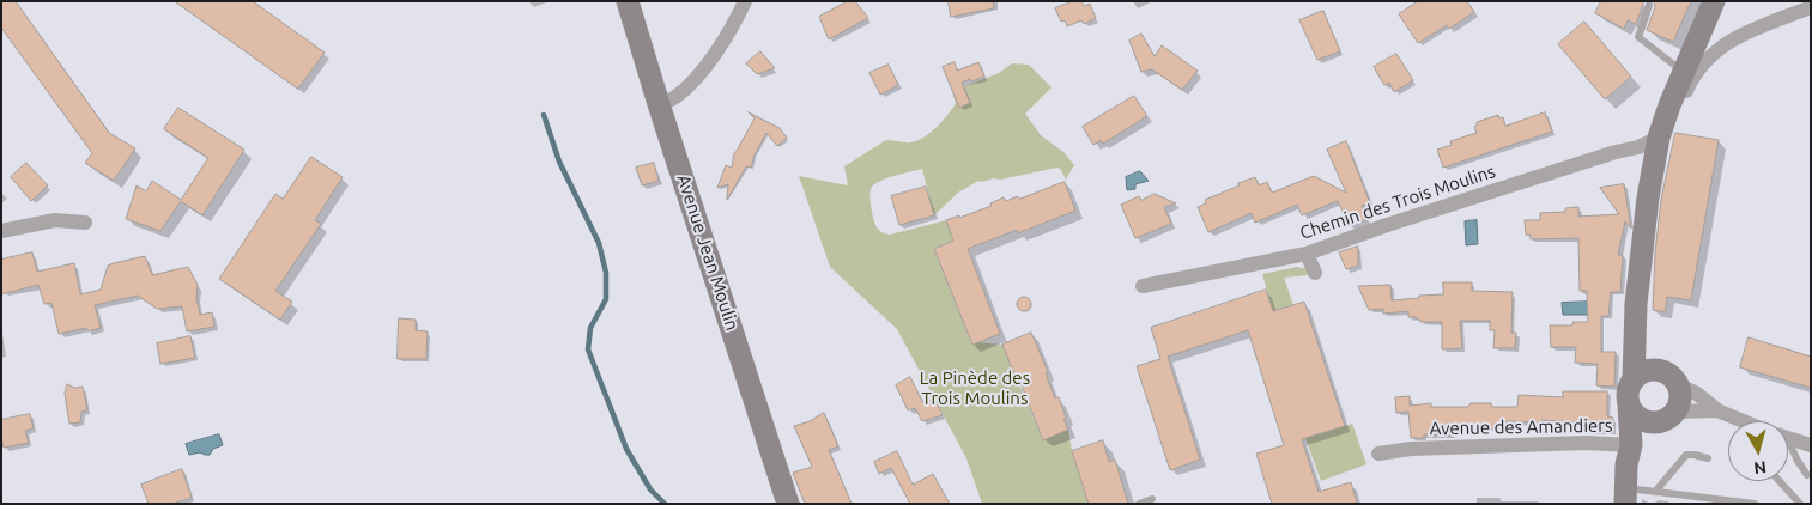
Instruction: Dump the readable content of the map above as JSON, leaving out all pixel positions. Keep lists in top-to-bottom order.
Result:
{
  "streets": {
    "main road": ["Avenue Jean Moulin"],
    "street": ["Chemin des Trois Moulins", "Avenue des Amandiers"]
  },
  "parks": ["La Pinède des Trois Moulins"],
  "north": "bottom"
}
